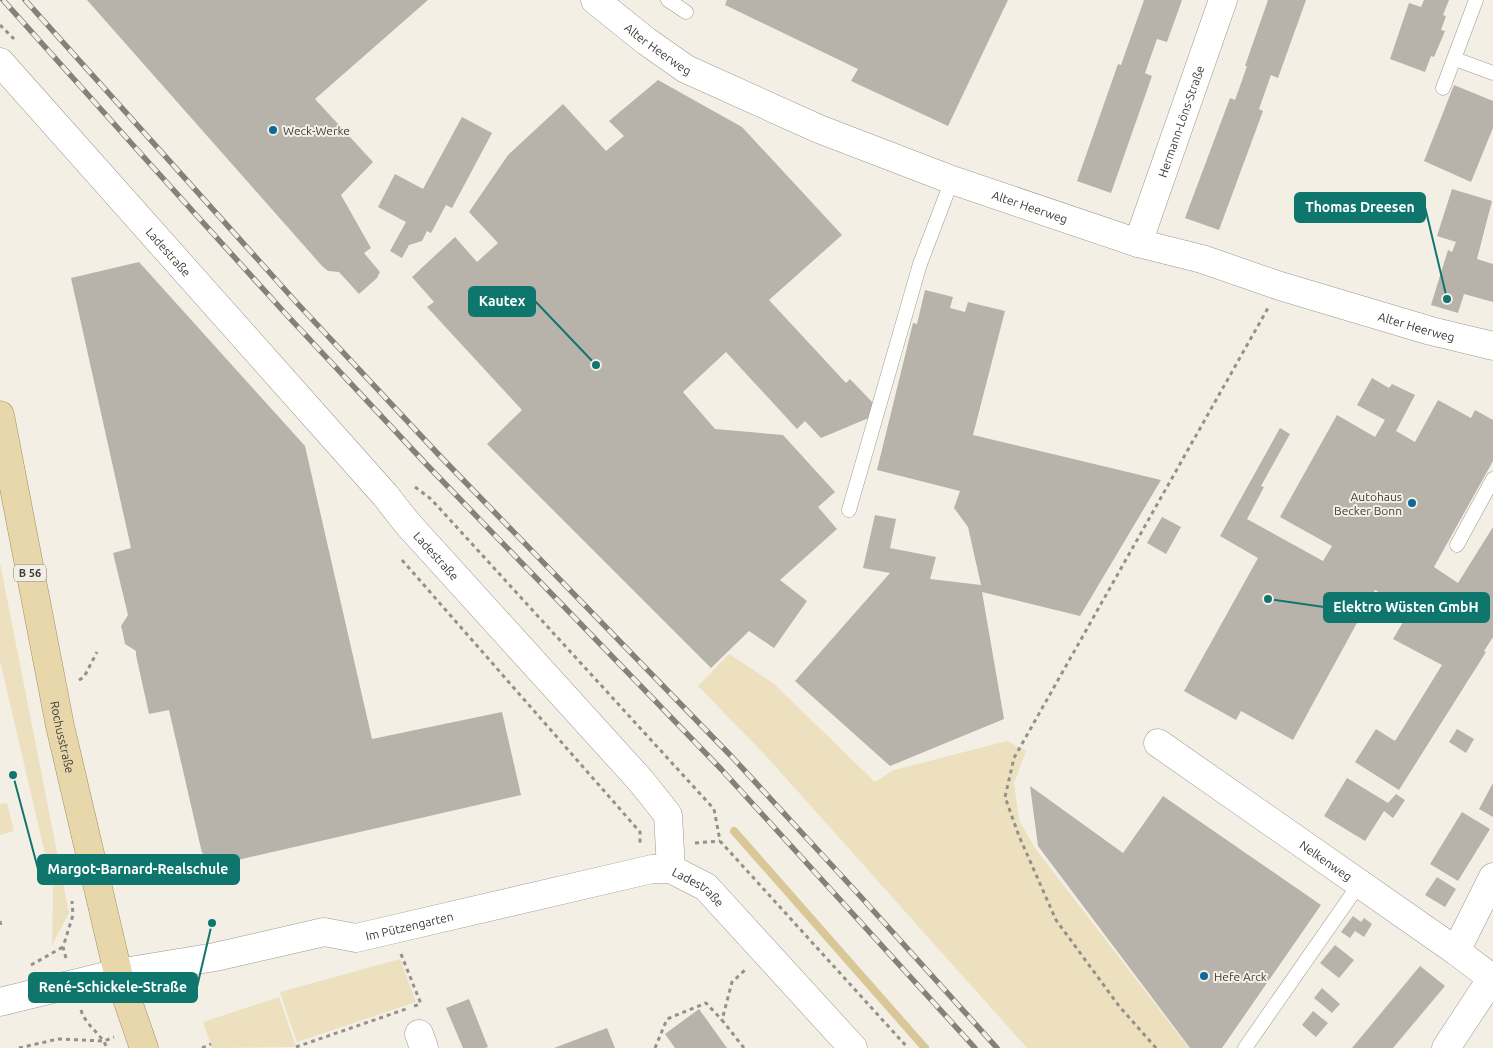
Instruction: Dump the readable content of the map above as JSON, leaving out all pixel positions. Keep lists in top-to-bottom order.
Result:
{
  "streets": {
    "main road": ["B 56", "Rochusstraße"],
    "street": [
      "Alter Heerweg",
      "Hermann-Löns-Straße",
      "Ladestraße",
      "Nelkenweg",
      "Im Pützengarten"
    ]
  },
  "crossings": [
    ["Alter Heerweg", "Hermann-Löns-Straße"],
    ["Ladestraße", "Im Pützengarten"],
    ["Rochusstraße", "Im Pützengarten"]
  ],
  "places": [
    "Weck-Werke",
    "Thomas Dreesen",
    "Kautex",
    "Autohaus Becker Bonn",
    "Elektro Wüsten GmbH",
    "Margot-Barnard-Realschule",
    "René-Schickele-Straße",
    "Hefe Arck"
  ]
}
